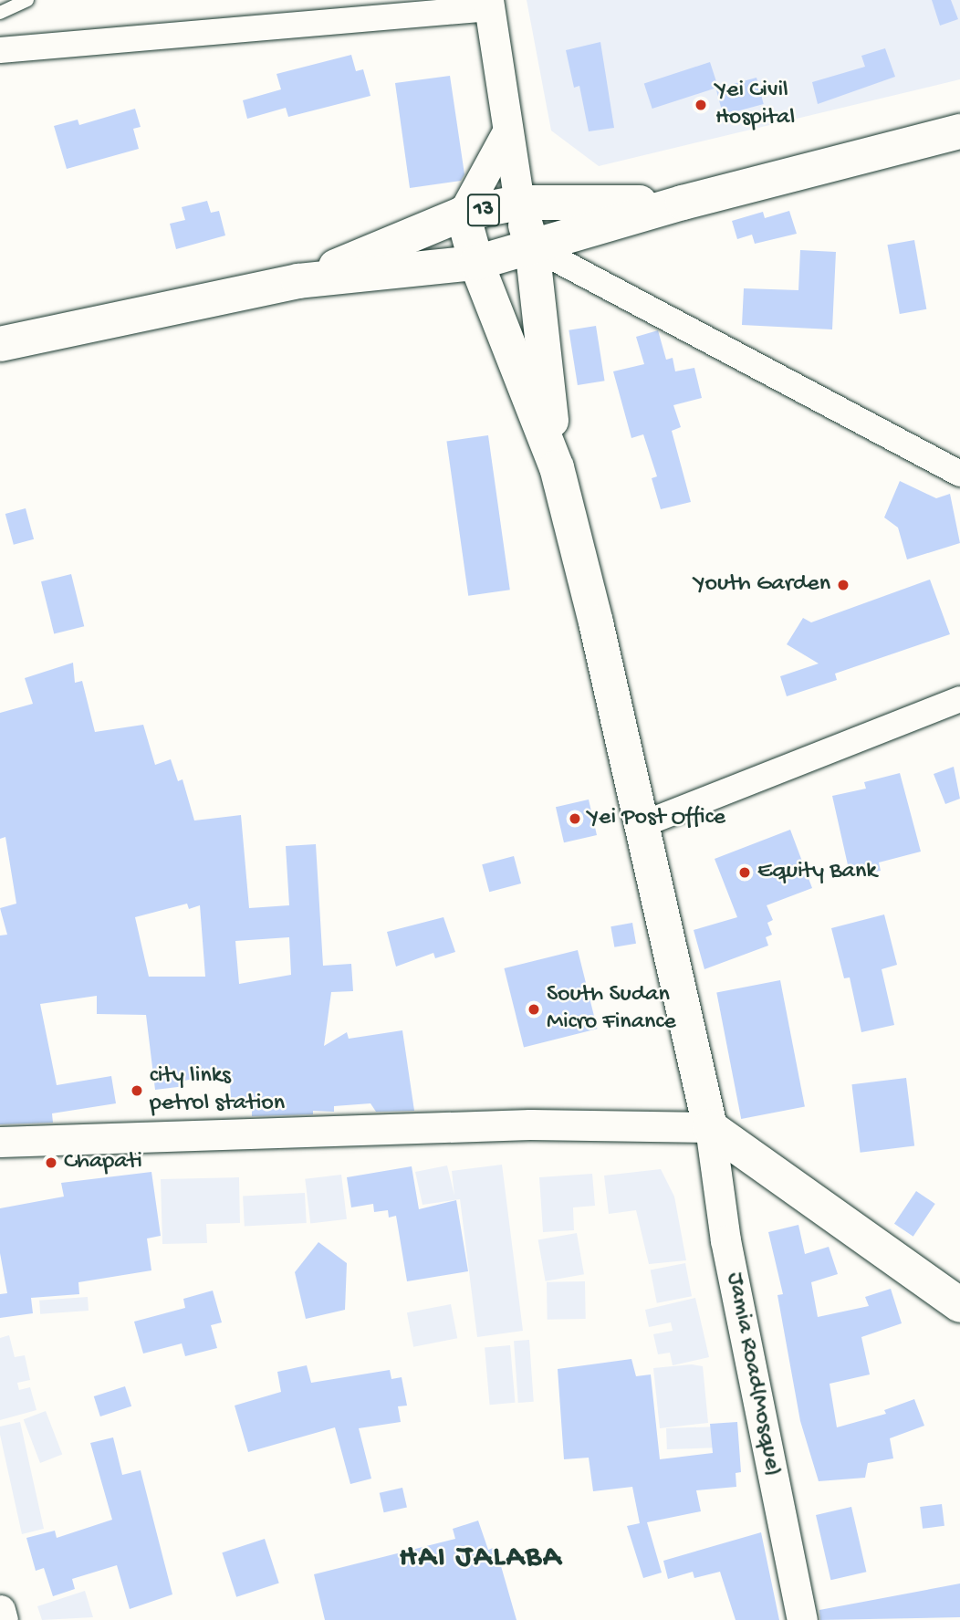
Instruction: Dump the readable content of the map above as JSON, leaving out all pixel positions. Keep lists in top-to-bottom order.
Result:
{
  "streets": {
    "main road": ["13"],
    "street": ["Jamia Road(Mosque)"]
  },
  "districts": ["HAI JALABA"],
  "places": [
    "Yei Civil Hospital",
    "Youth Garden",
    "Yei Post Office",
    "Equity Bank",
    "South Sudan Micro Finance",
    "city links petrol station",
    "Chapati"
  ]
}
